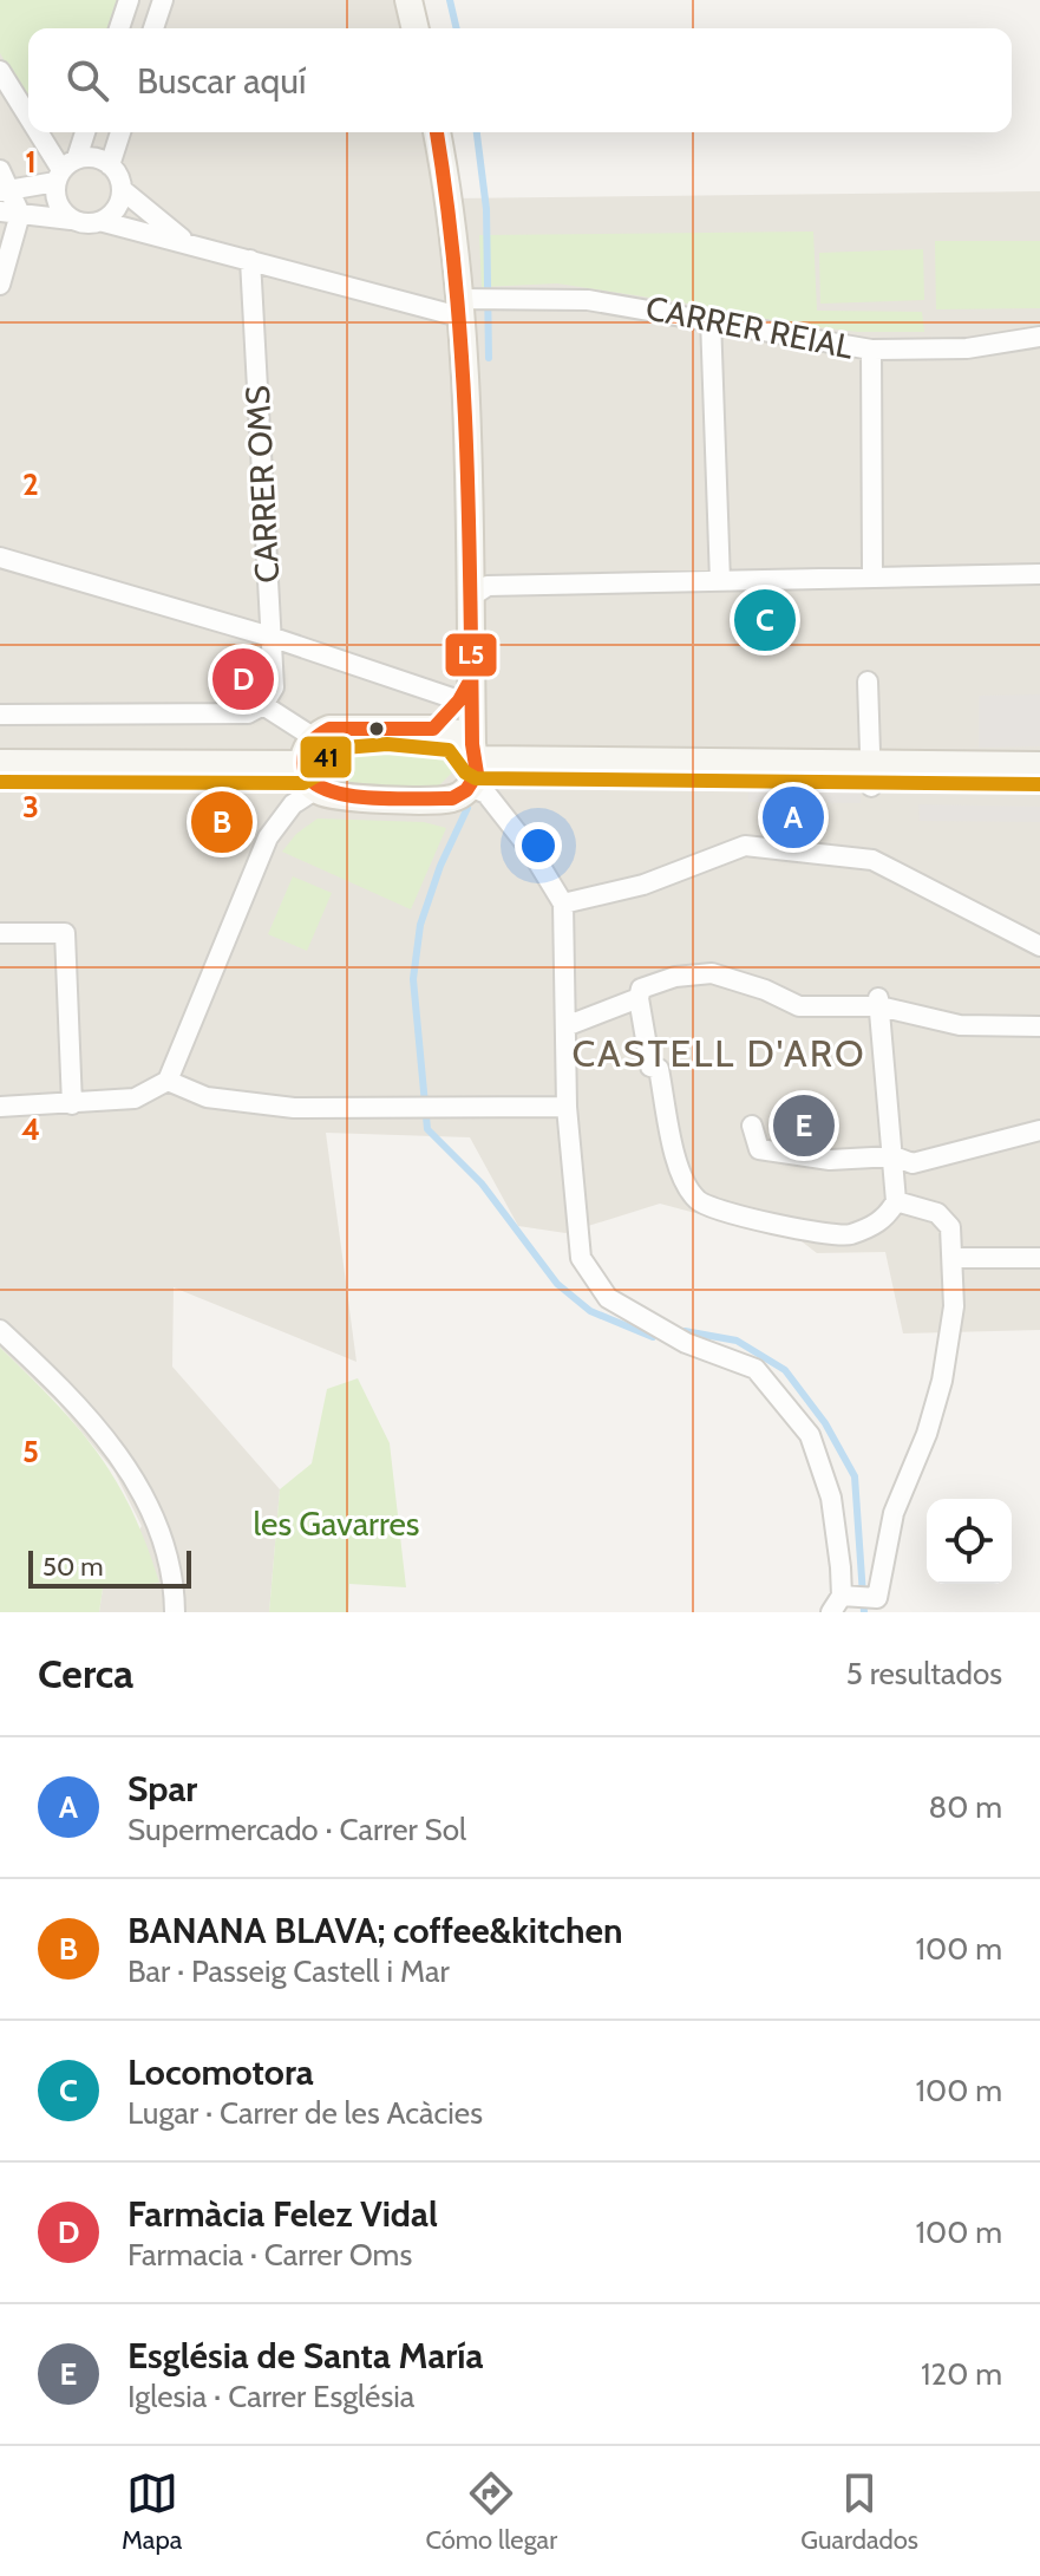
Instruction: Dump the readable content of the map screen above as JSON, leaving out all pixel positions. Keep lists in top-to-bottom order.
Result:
{
  "streets": {
    "street": ["CARRER REIAL", "CARRER OMS"]
  },
  "crossings": [
    ["CARRER REIAL", "CARRER OMS"]
  ],
  "districts": ["CASTELL D'ARO"],
  "parks": ["les Gavarres"],
  "lines": ["transit line L5", "transit line 41"],
  "scale_bar": "50 m",
  "page": {
    "search": "Buscar aquí",
    "pins": [
      "C",
      "D",
      "A",
      "B",
      "E"
    ],
    "scale": "50 m",
    "heading": ["Cerca", "5 resultados"],
    "list": [
      {
        "mark": "A",
        "name": "Spar",
        "note": "Supermercado · Carrer Sol",
        "value": "80 m"
      },
      {
        "mark": "B",
        "name": "BANANA BLAVA; coffee&kitchen",
        "note": "Bar · Passeig Castell i Mar",
        "value": "100 m"
      },
      {
        "mark": "C",
        "name": "Locomotora",
        "note": "Lugar · Carrer de les Acàcies",
        "value": "100 m"
      },
      {
        "mark": "D",
        "name": "Farmàcia Felez Vidal",
        "note": "Farmacia · Carrer Oms",
        "value": "100 m"
      },
      {
        "mark": "E",
        "name": "Església de Santa María",
        "note": "Iglesia · Carrer Església",
        "value": "120 m"
      }
    ],
    "nav": ["Mapa", "Cómo llegar", "Guardados"]
  },
  "grid": {
    "rows": [
      "1",
      "2",
      "3",
      "4",
      "5"
    ]
  }
}
